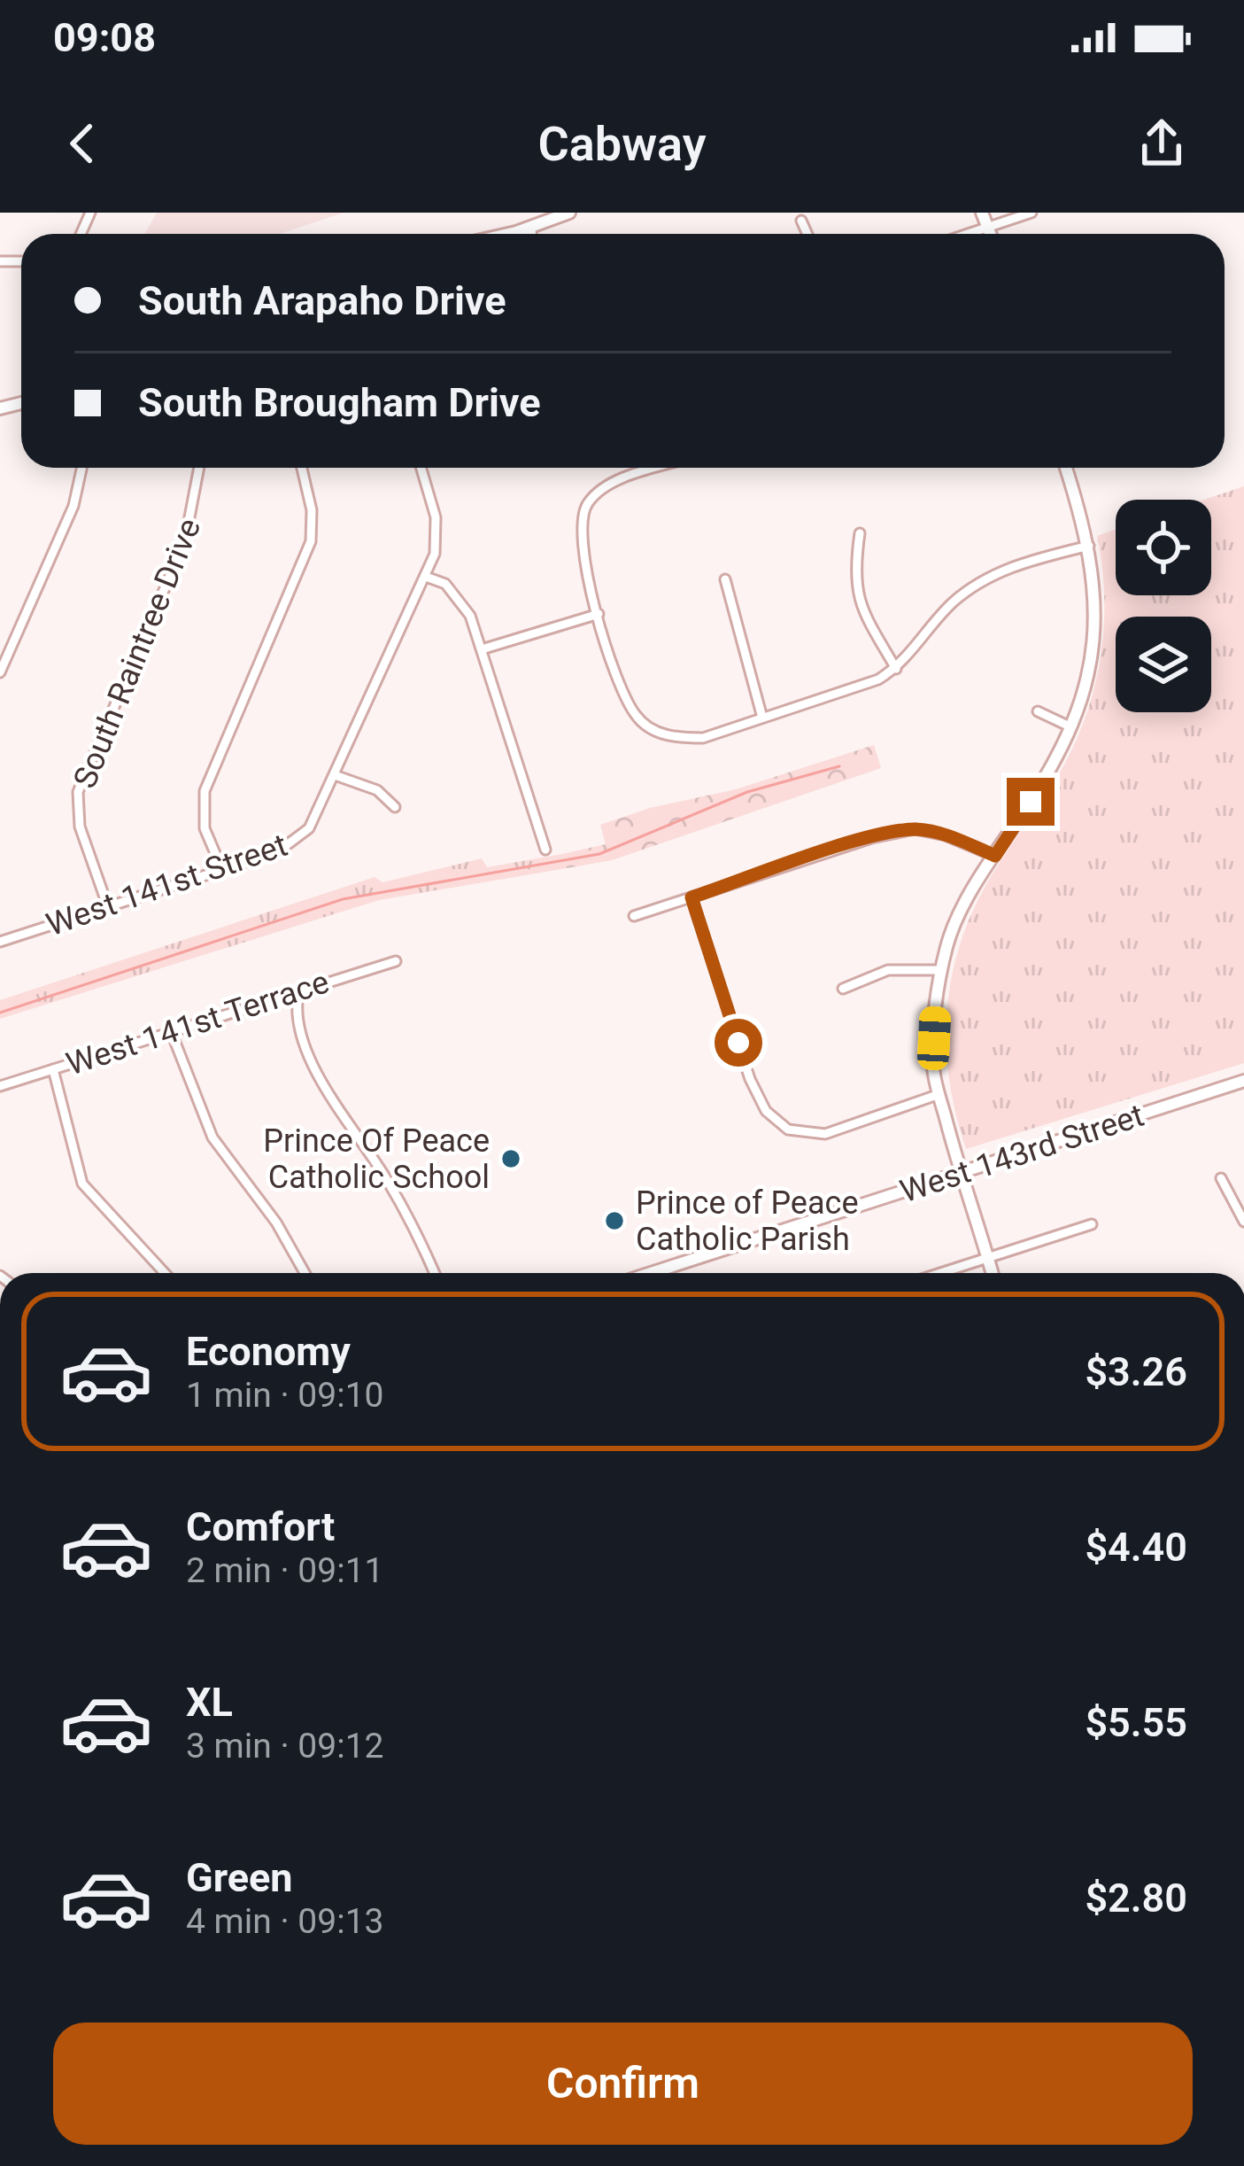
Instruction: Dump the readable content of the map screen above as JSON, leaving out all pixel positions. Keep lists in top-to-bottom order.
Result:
{
  "streets": {
    "street": [
      "South Raintree Drive",
      "West 141st Street",
      "West 141st Terrace",
      "West 143rd Street"
    ]
  },
  "crossings": [
    ["South Raintree Drive", "West 141st Street"]
  ],
  "places": ["Prince Of Peace Catholic School", "Prince of Peace Catholic Parish"],
  "page": {
    "status": "09:08",
    "header": "Cabway",
    "banner": ["South Arapaho Drive", "South Brougham Drive"],
    "list": [
      {
        "name": "Economy",
        "note": "1 min · 09:10",
        "value": "$3.26"
      },
      {
        "name": "Comfort",
        "note": "2 min · 09:11",
        "value": "$4.40"
      },
      {
        "name": "XL",
        "note": "3 min · 09:12",
        "value": "$5.55"
      },
      {
        "name": "Green",
        "note": "4 min · 09:13",
        "value": "$2.80"
      }
    ],
    "buttons": "Confirm"
  }
}
